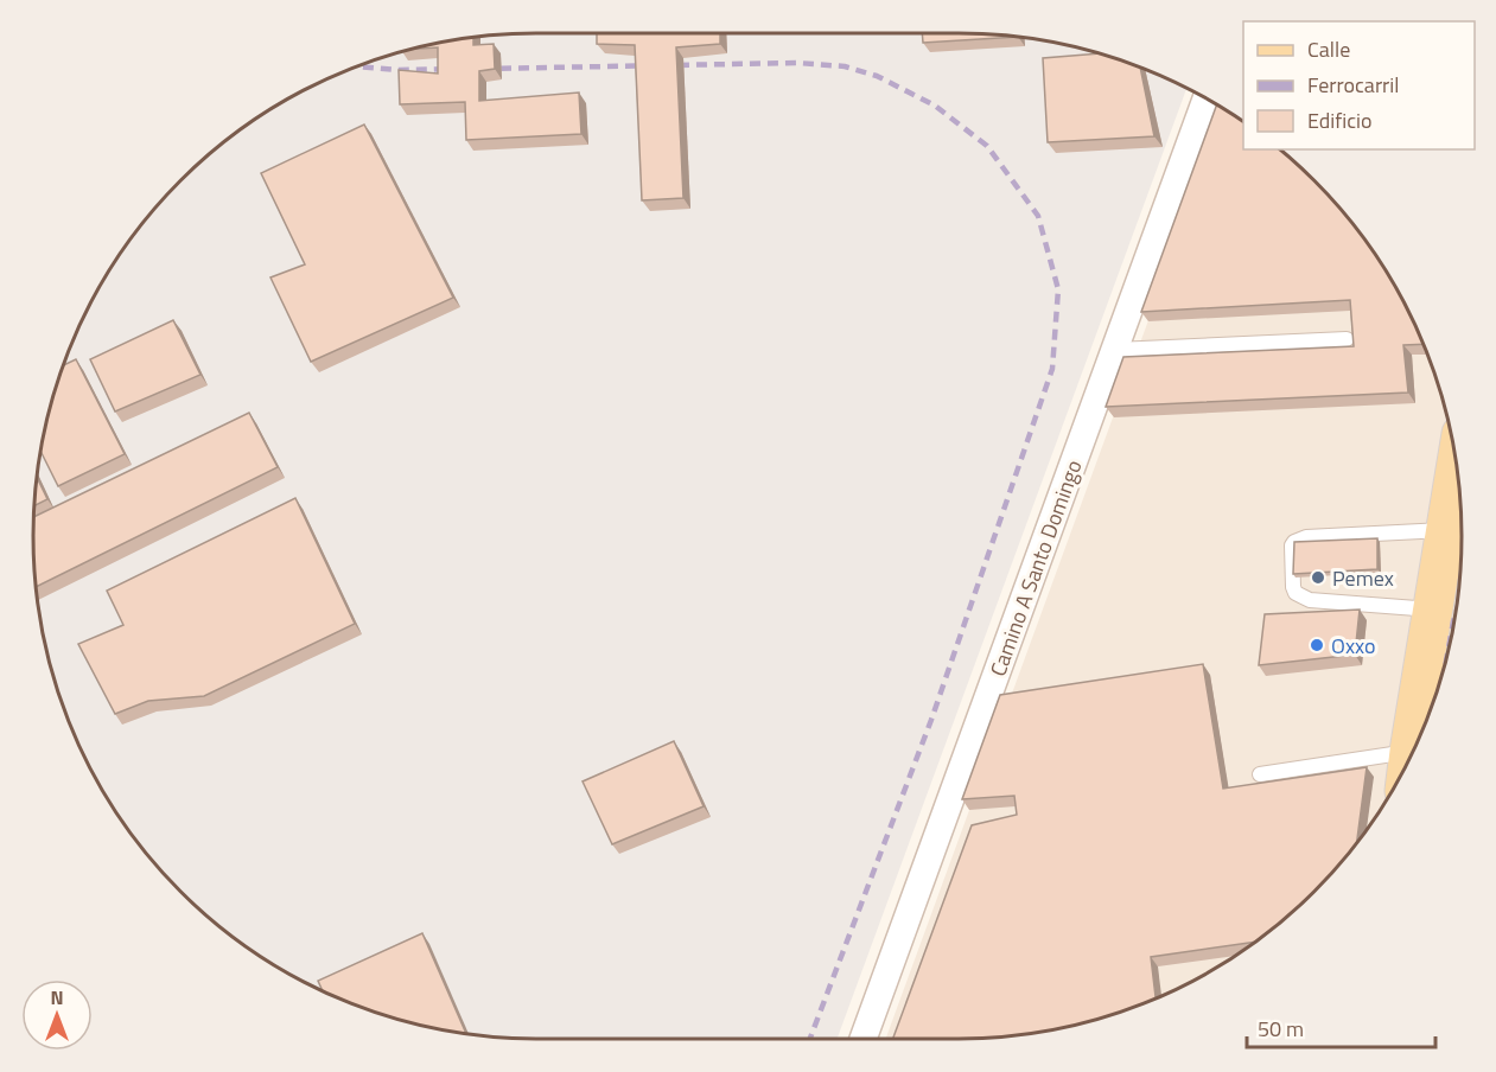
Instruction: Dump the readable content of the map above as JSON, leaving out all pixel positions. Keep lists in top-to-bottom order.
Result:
{
  "streets": {
    "street": ["Camino A Santo Domingo"]
  },
  "places": ["Pemex", "Oxxo"],
  "legend": ["Calle", "Ferrocarril", "Edificio"],
  "scale_bar": "50 m",
  "north": "top"
}
